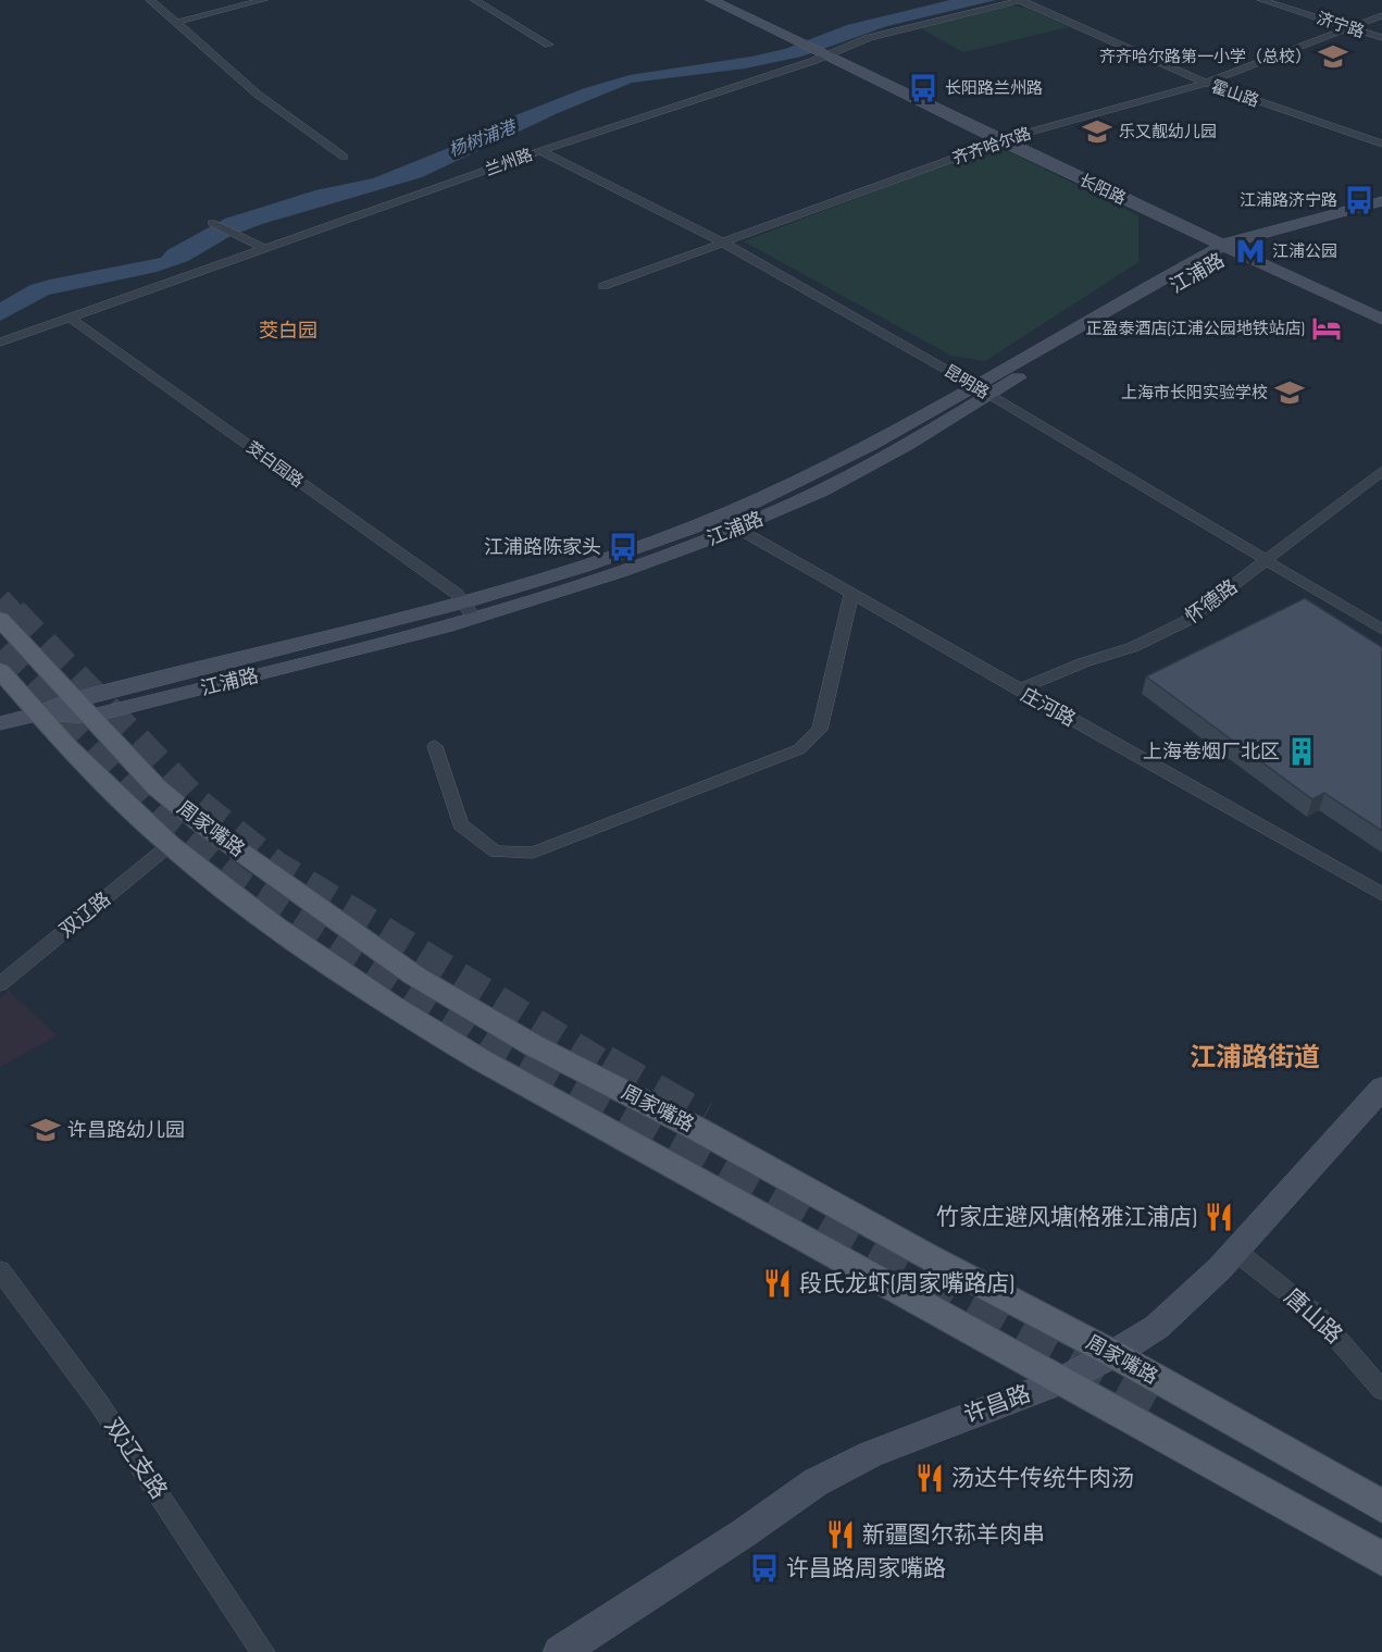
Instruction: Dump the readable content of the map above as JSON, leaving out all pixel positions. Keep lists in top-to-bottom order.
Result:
{
  "streets": {
    "main road": [
      "长阳路",
      "江浦路",
      "周家嘴路",
      "许昌路"
    ],
    "street": [
      "济宁路",
      "霍山路",
      "齐齐哈尔路",
      "兰州路",
      "昆明路",
      "茭白园路",
      "怀德路",
      "庄河路",
      "双辽路",
      "唐山路",
      "双辽支路"
    ]
  },
  "crossings": [
    ["济宁路", "齐齐哈尔路"],
    ["霍山路", "齐齐哈尔路"],
    ["霍山路", "兰州路"],
    ["齐齐哈尔路", "长阳路"],
    ["齐齐哈尔路", "昆明路"],
    ["兰州路", "长阳路"],
    ["兰州路", "昆明路"],
    ["兰州路", "茭白园路"],
    ["长阳路", "江浦路"],
    ["江浦路", "昆明路"],
    ["江浦路", "茭白园路"],
    ["江浦路", "庄河路"],
    ["江浦路", "周家嘴路"],
    ["昆明路", "怀德路"],
    ["怀德路", "庄河路"],
    ["周家嘴路", "双辽路"],
    ["周家嘴路", "许昌路"],
    ["唐山路", "许昌路"]
  ],
  "districts": ["茭白园", "江浦路街道"],
  "water": ["杨树浦港"],
  "places": {
    "school or university": [
      "齐齐哈尔路第一小学（总校）",
      "乐又靓幼儿园",
      "上海市长阳实验学校",
      "许昌路幼儿园"
    ],
    "bus stop": [
      "长阳路兰州路",
      "江浦路济宁路",
      "江浦路陈家头",
      "许昌路周家嘴路"
    ],
    "metro station": ["江浦公园"],
    "hotel": ["正盈泰酒店(江浦公园地铁站店)"],
    "building": ["上海卷烟厂北区"],
    "restaurant": [
      "竹家庄避风塘(格雅江浦店)",
      "段氏龙虾(周家嘴路店)",
      "汤达牛传统牛肉汤",
      "新疆图尔荪羊肉串"
    ]
  }
}
